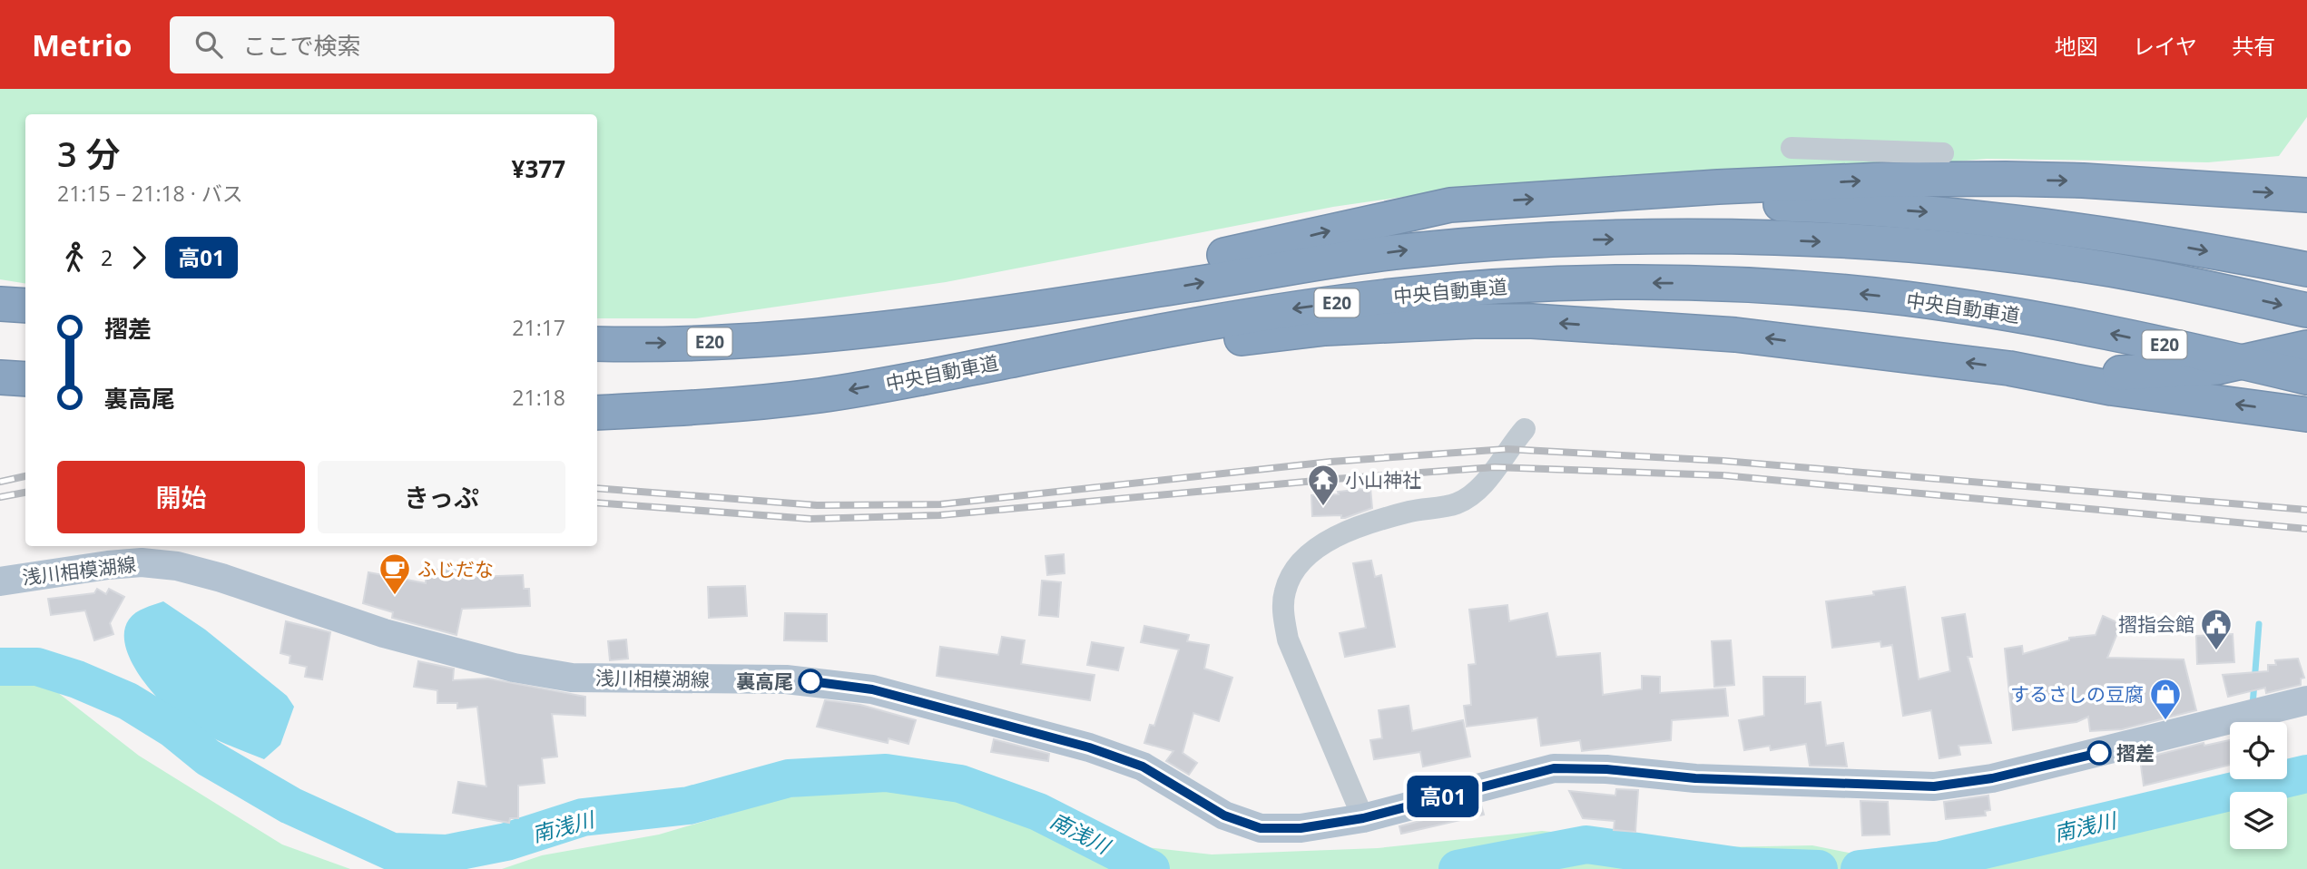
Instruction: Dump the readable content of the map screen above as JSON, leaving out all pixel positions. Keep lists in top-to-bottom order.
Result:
{
  "streets": {
    "highway": ["中央自動車道", "E20"],
    "main road": ["浅川相模湖線"]
  },
  "water": ["南浅川"],
  "places": {
    "temple": ["小山神社"],
    "cafe": ["ふじだな"],
    "public building": ["摺指会館"],
    "other": ["裏高尾", "摺差"],
    "shop": ["するさしの豆腐"]
  },
  "lines": ["bus line 高01"],
  "page": {
    "header": "Metrio",
    "search": "ここで検索",
    "nav": ["地図", "レイヤ", "共有"],
    "on_map": "高01",
    "heading": ["3 分", "21:15 – 21:18 · バス", "¥377"],
    "legs": ["2", "高01"],
    "list": [
      {
        "name": "摺差",
        "value": "21:17"
      },
      {
        "name": "裏高尾",
        "value": "21:18"
      }
    ],
    "buttons": ["開始", "きっぷ"]
  }
}
